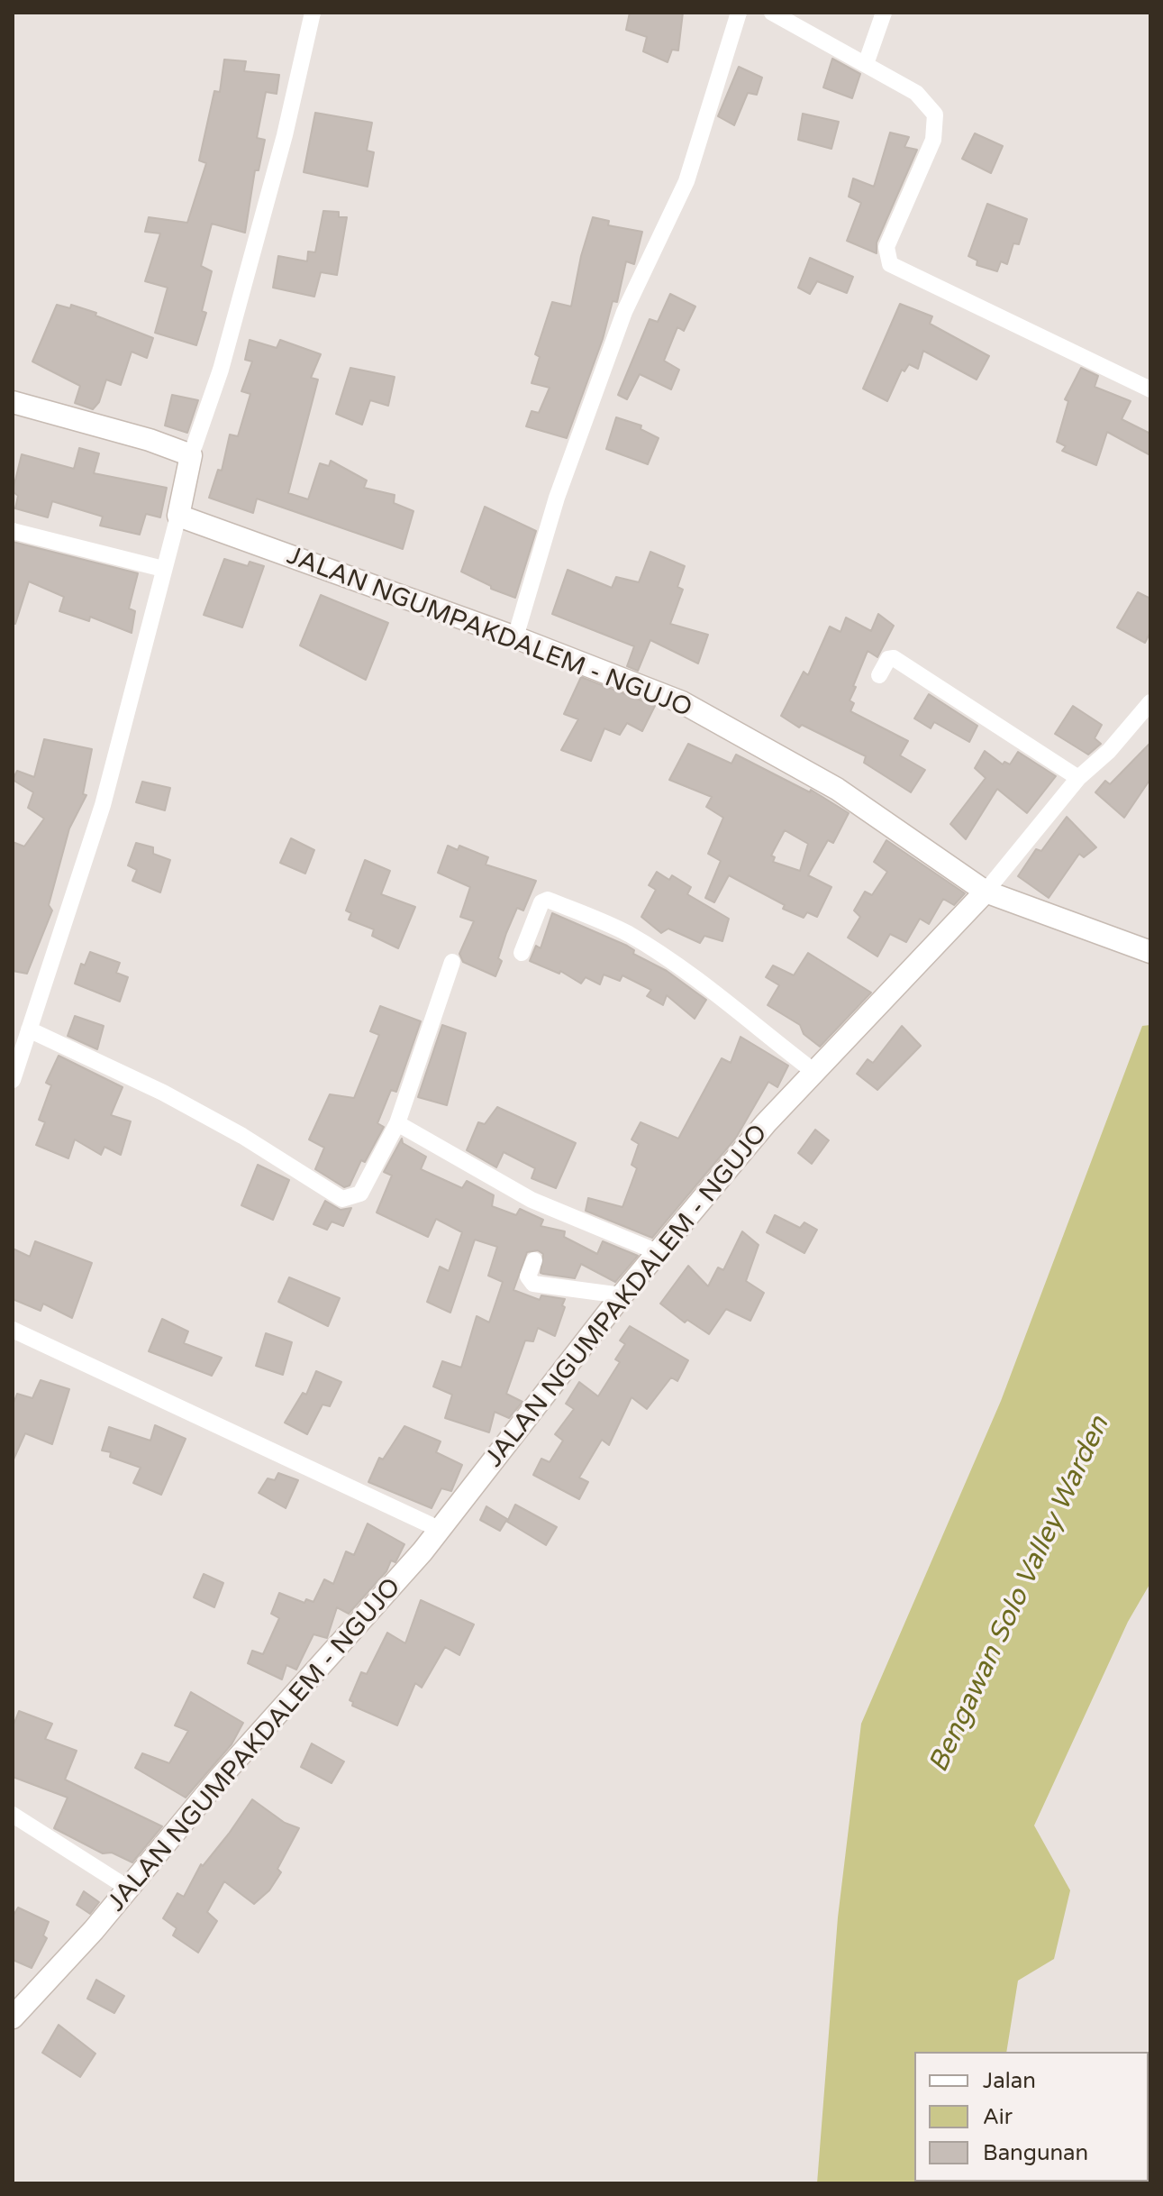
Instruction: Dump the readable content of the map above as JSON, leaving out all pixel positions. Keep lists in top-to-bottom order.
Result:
{
  "streets": {
    "street": ["JALAN NGUMPAKDALEM - NGUJO"]
  },
  "water": ["Bengawan Solo Valley Warden"],
  "legend": ["Jalan", "Air", "Bangunan"]
}
